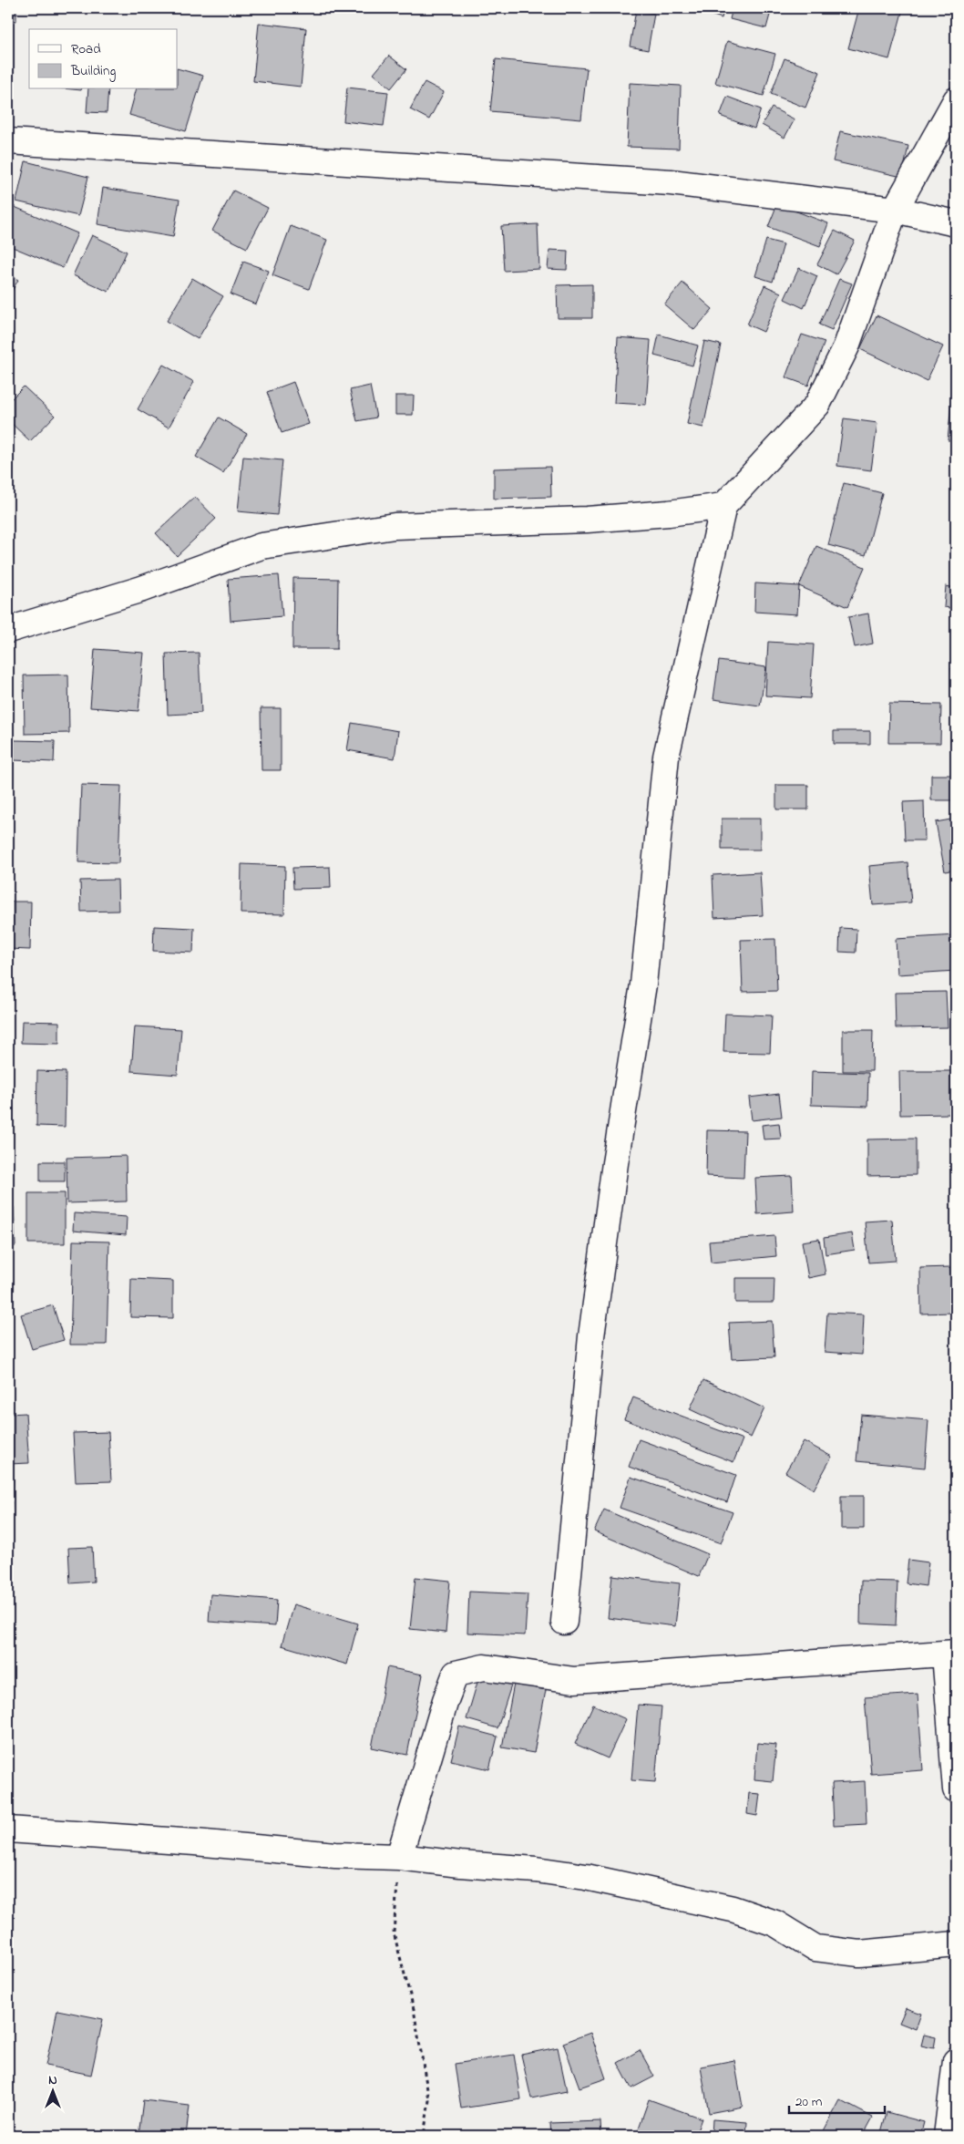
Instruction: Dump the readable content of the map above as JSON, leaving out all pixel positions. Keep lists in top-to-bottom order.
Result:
{
  "legend": ["Road", "Building"],
  "scale_bar": "20 m",
  "north": "top"
}
